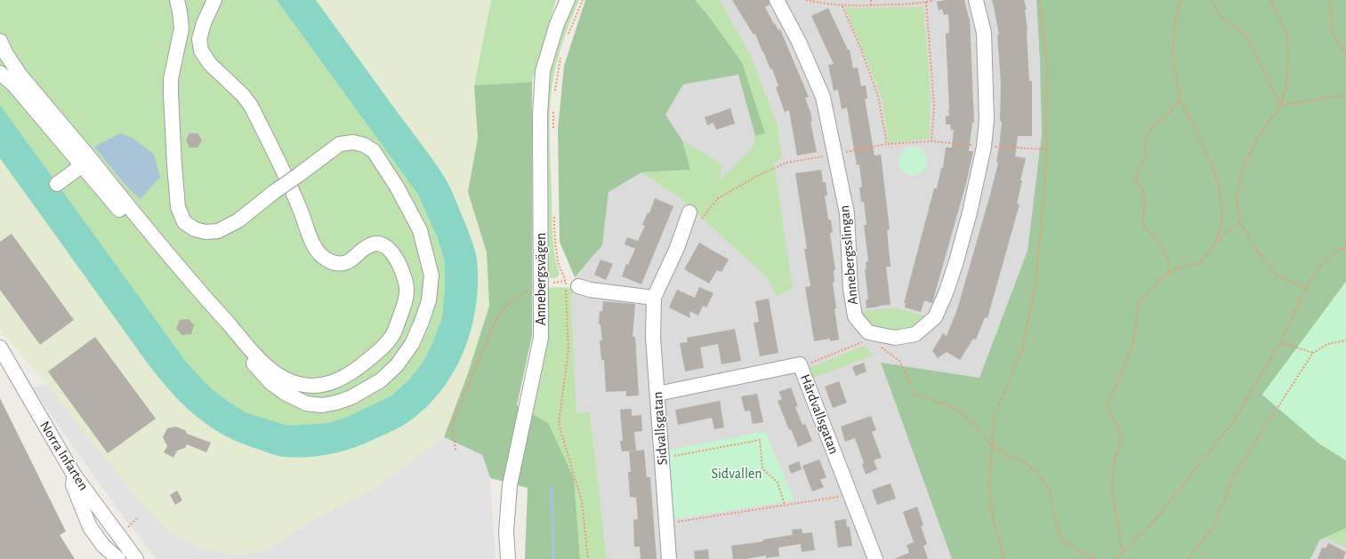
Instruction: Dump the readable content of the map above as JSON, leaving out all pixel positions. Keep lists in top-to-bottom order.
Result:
{
  "streets": {
    "street": [
      "Annebergsslingan",
      "Annebergsvägen",
      "Hårdvallsgatan",
      "Sidvallsgatan",
      "Norra Infarten"
    ]
  },
  "crossings": [
    ["Hårdvallsgatan", "Sidvallsgatan"]
  ],
  "parks": ["Sidvallen"]
}
